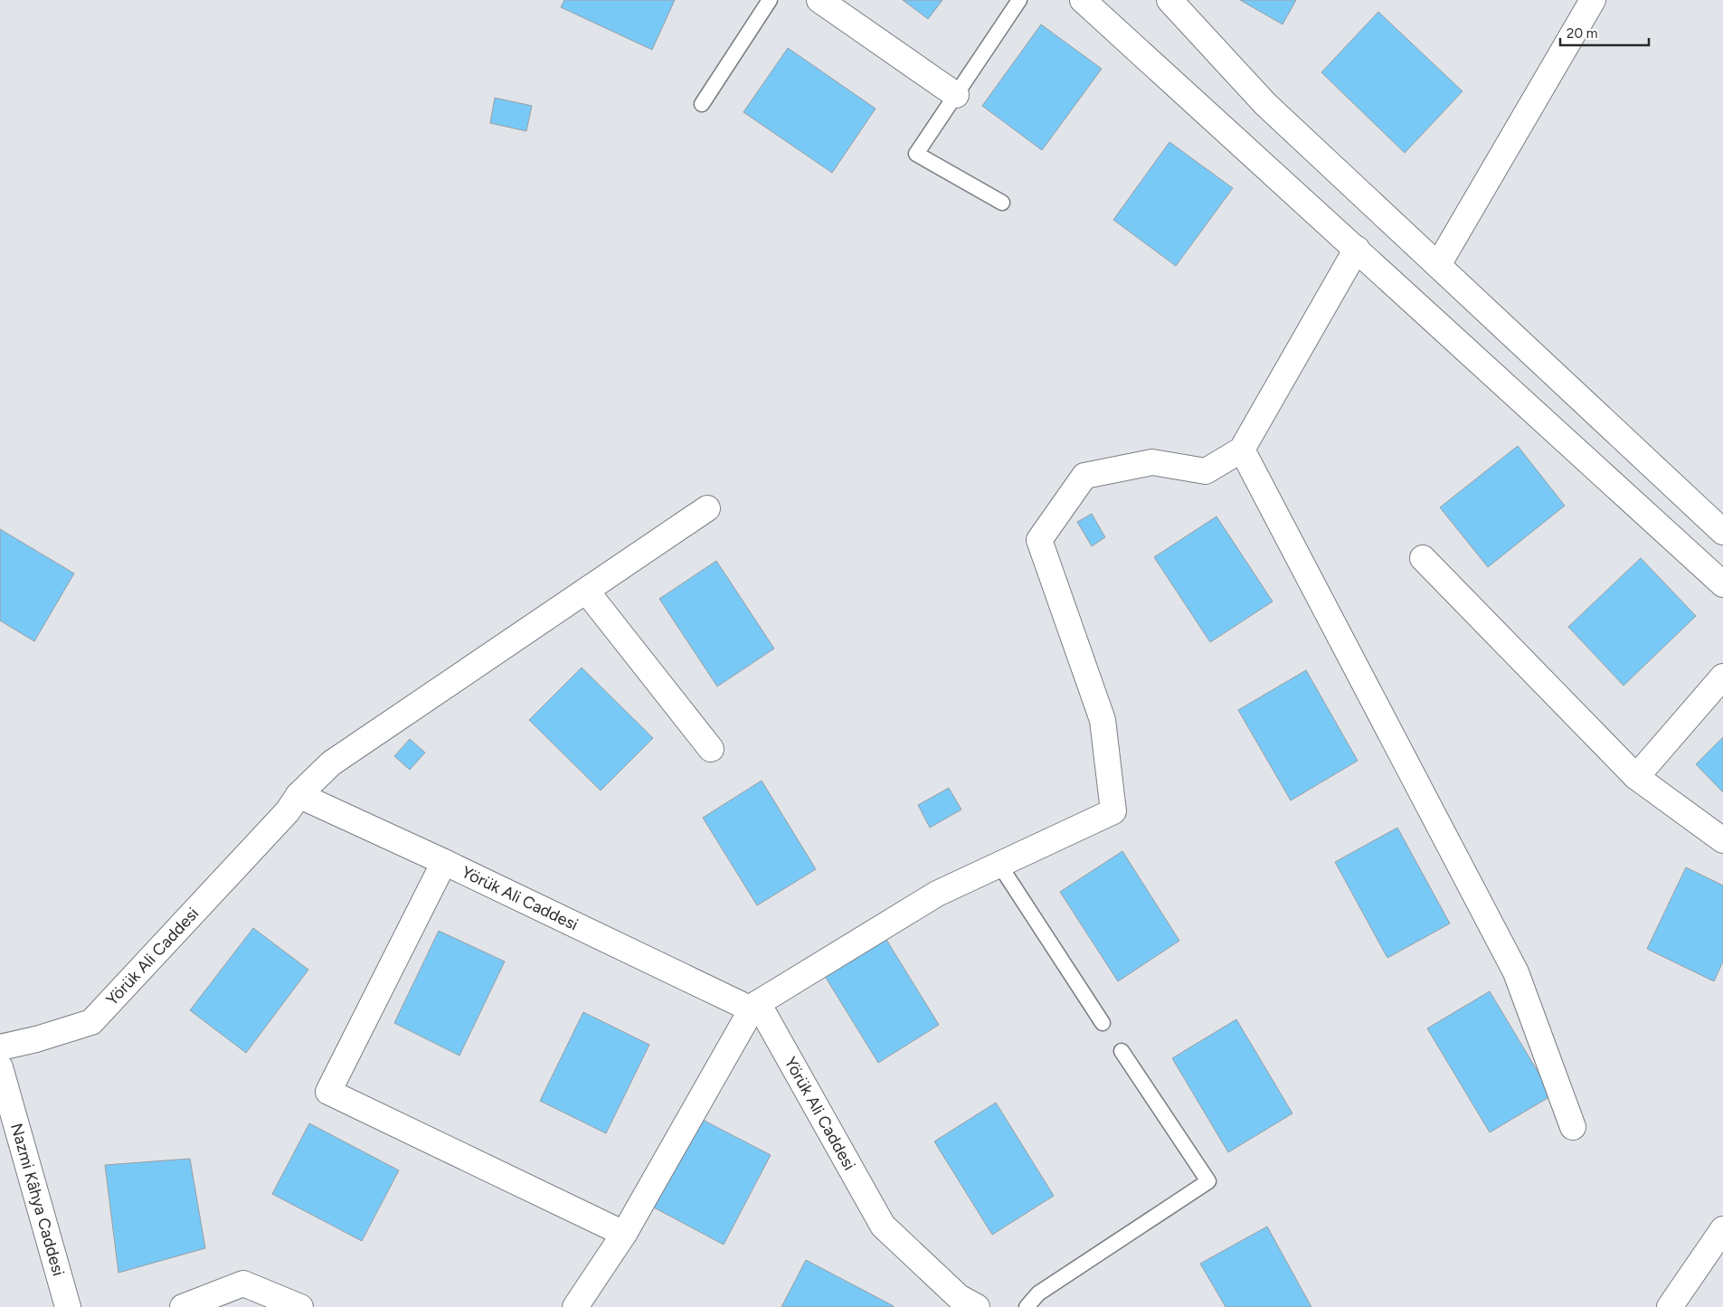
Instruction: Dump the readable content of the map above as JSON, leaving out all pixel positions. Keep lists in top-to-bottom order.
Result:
{
  "streets": {
    "street": ["Yörük Ali Caddesi", "Nazmi Kâhya Caddesi"]
  },
  "scale_bar": "20 m"
}
